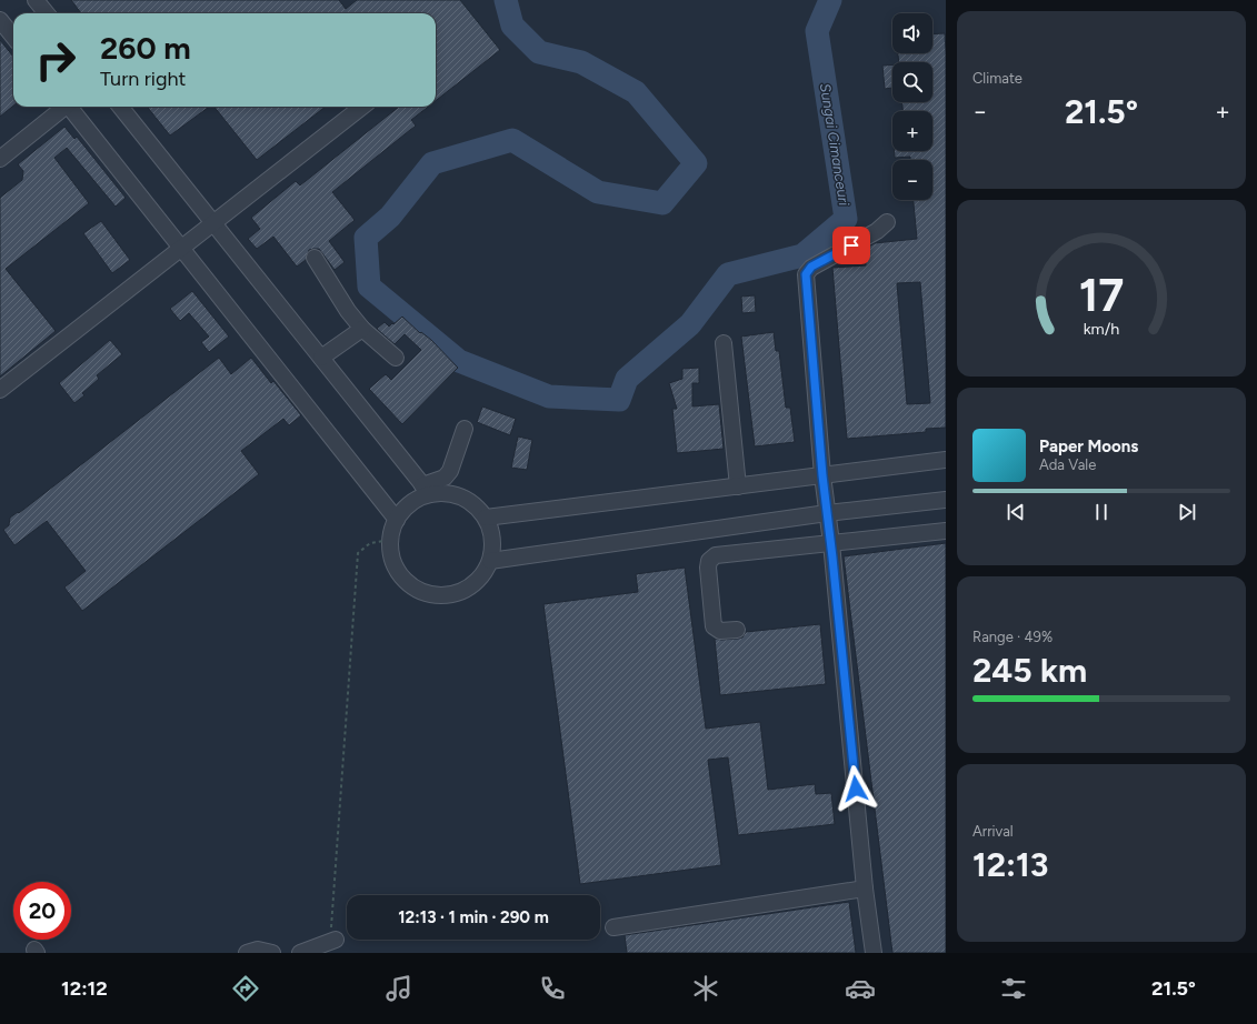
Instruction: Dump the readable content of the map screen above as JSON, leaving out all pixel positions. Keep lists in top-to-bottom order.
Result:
{
  "water": ["Sungai Cimanceuri"],
  "page": {
    "tile": [
      "Climate",
      ["Range · 49%", "245 km"],
      ["Arrival", "12:13"]
    ],
    "map_buttons": ["+", "−"],
    "turn": ["260 m", "Turn right"],
    "heat": ["−", "21.5°", "+"],
    "song": ["Paper Moons", "Ada Vale"],
    "limit": "20",
    "trip": "12:13 · 1 min · 290 m",
    "tabs": ["12:12", "21.5°"],
    "gauge": ["17", "km/h"]
  }
}
